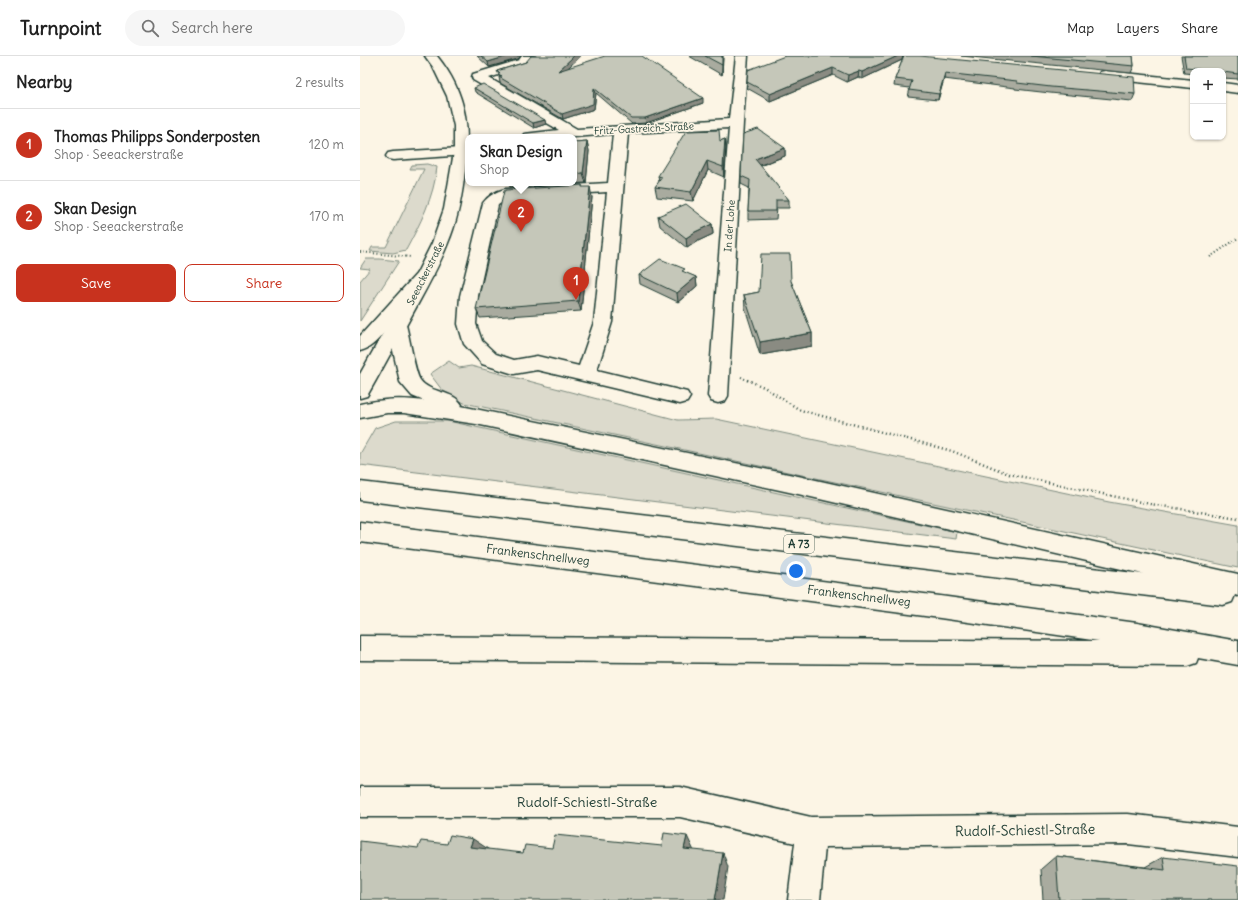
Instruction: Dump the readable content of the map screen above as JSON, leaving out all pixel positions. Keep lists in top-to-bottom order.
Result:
{
  "streets": {
    "main road": [
      "Fritz-Gastreich-Straße",
      "In der Lohe",
      "Seeackerstraße",
      "A 73",
      "Frankenschnellweg",
      "Rudolf-Schiestl-Straße"
    ]
  },
  "crossings": [
    ["Fritz-Gastreich-Straße", "In der Lohe"]
  ],
  "page": {
    "header": "Turnpoint",
    "search": "Search here",
    "nav": ["Map", "Layers", "Share"],
    "heading": ["Nearby", "2 results"],
    "map_buttons": ["+", "−"],
    "list": [
      {
        "mark": "1",
        "name": "Thomas Philipps Sonderposten",
        "note": "Shop · Seeackerstraße",
        "value": "120 m"
      },
      {
        "mark": "2",
        "name": "Skan Design",
        "note": "Shop · Seeackerstraße",
        "value": "170 m"
      }
    ],
    "popup": ["Skan Design", "Shop"],
    "pins": ["2", "1"],
    "buttons": ["Save", "Share"]
  }
}
